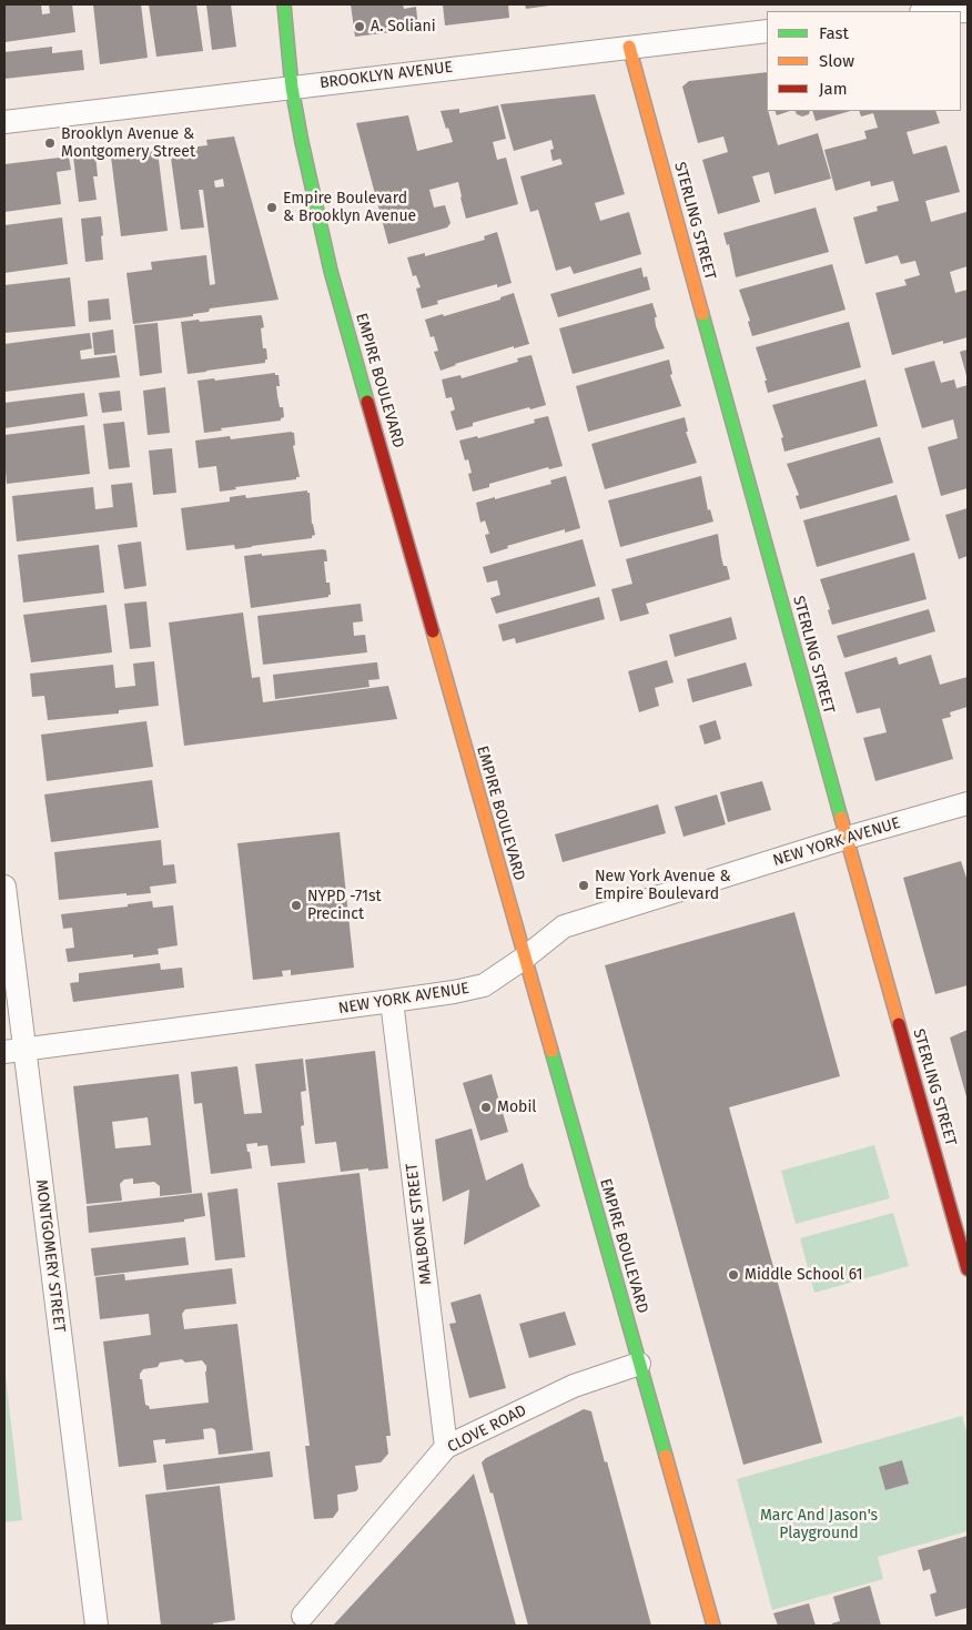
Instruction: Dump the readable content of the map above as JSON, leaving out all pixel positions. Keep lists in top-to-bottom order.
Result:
{
  "streets": {
    "main road": ["STERLING STREET", "EMPIRE BOULEVARD"],
    "street": [
      "BROOKLYN AVENUE",
      "NEW YORK AVENUE",
      "MALBONE STREET",
      "MONTGOMERY STREET",
      "CLOVE ROAD"
    ]
  },
  "crossings": [
    ["BROOKLYN AVENUE", "STERLING STREET"],
    ["BROOKLYN AVENUE", "EMPIRE BOULEVARD"],
    ["STERLING STREET", "NEW YORK AVENUE"],
    ["EMPIRE BOULEVARD", "NEW YORK AVENUE"],
    ["EMPIRE BOULEVARD", "CLOVE ROAD"],
    ["NEW YORK AVENUE", "MALBONE STREET"],
    ["NEW YORK AVENUE", "MONTGOMERY STREET"],
    ["MALBONE STREET", "CLOVE ROAD"]
  ],
  "parks": ["Marc And Jason's Playground"],
  "places": [
    "A. Soliani",
    "Brooklyn Avenue & Montgomery Street",
    "Empire Boulevard & Brooklyn Avenue",
    "New York Avenue & Empire Boulevard",
    "NYPD -71st Precinct",
    "Mobil",
    "Middle School 61"
  ],
  "legend": ["Fast", "Slow", "Jam"]
}
